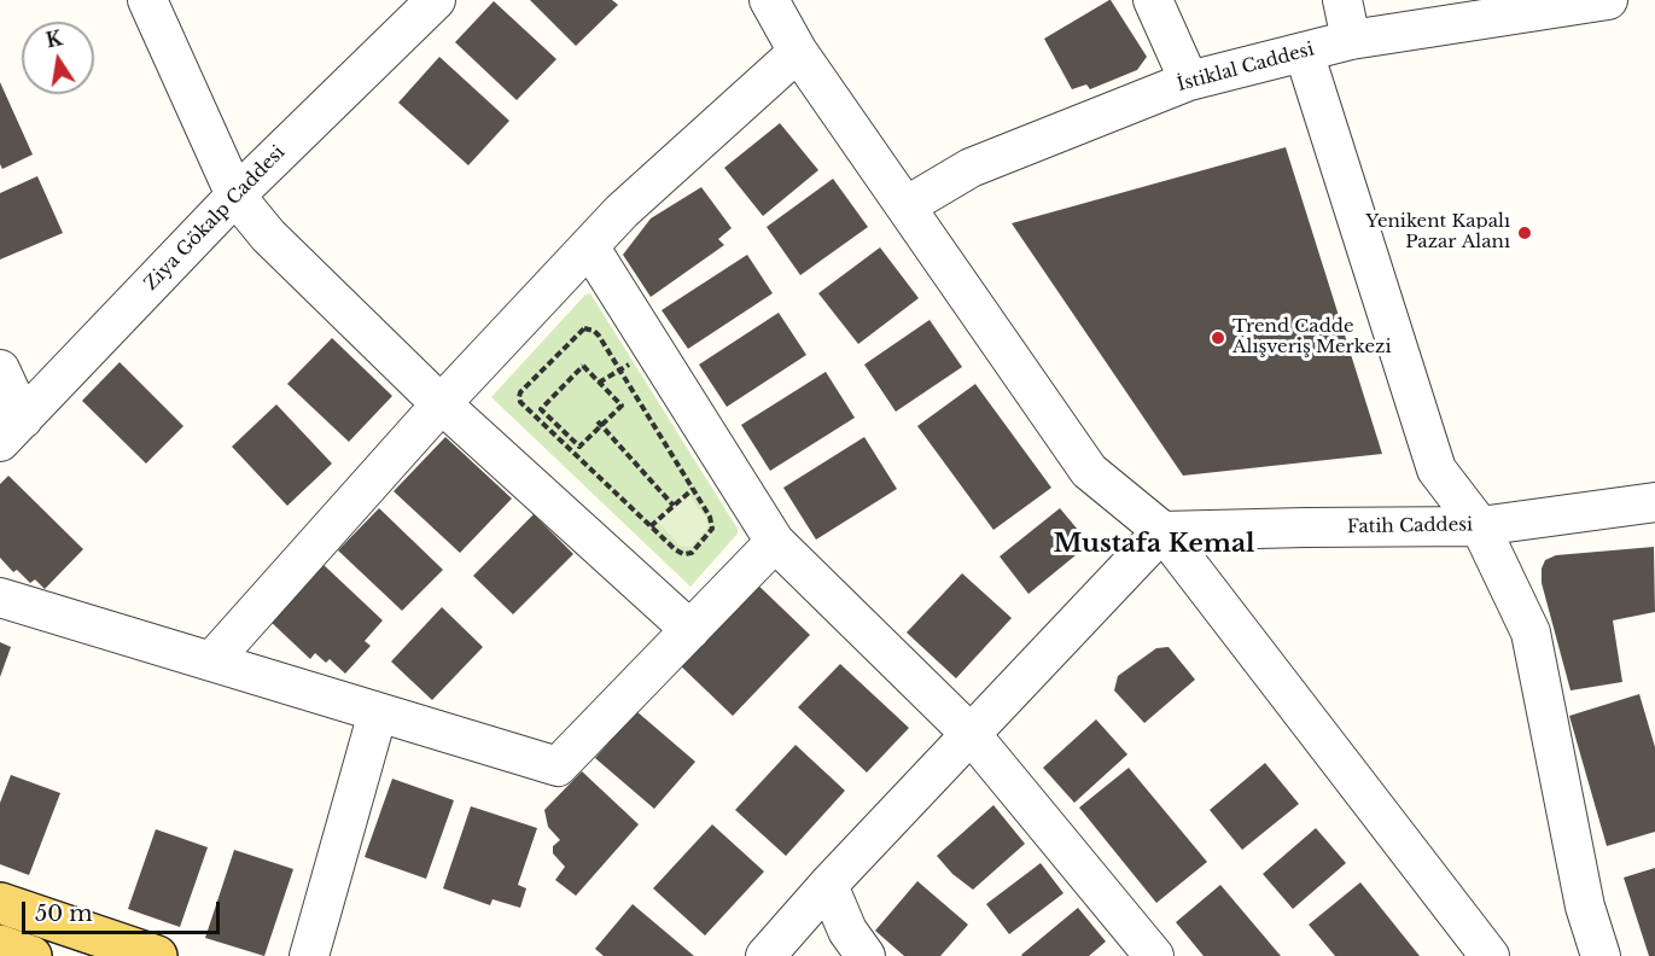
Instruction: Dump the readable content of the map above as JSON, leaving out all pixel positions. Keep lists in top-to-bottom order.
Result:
{
  "streets": {
    "street": ["İstiklal Caddesi", "Ziya Gökalp Caddesi", "Fatih Caddesi"]
  },
  "districts": ["Mustafa Kemal"],
  "places": ["Yenikent Kapalı Pazar Alanı", "Trend Cadde Alışveriş Merkezi"],
  "scale_bar": "50 m",
  "north": "top"
}
